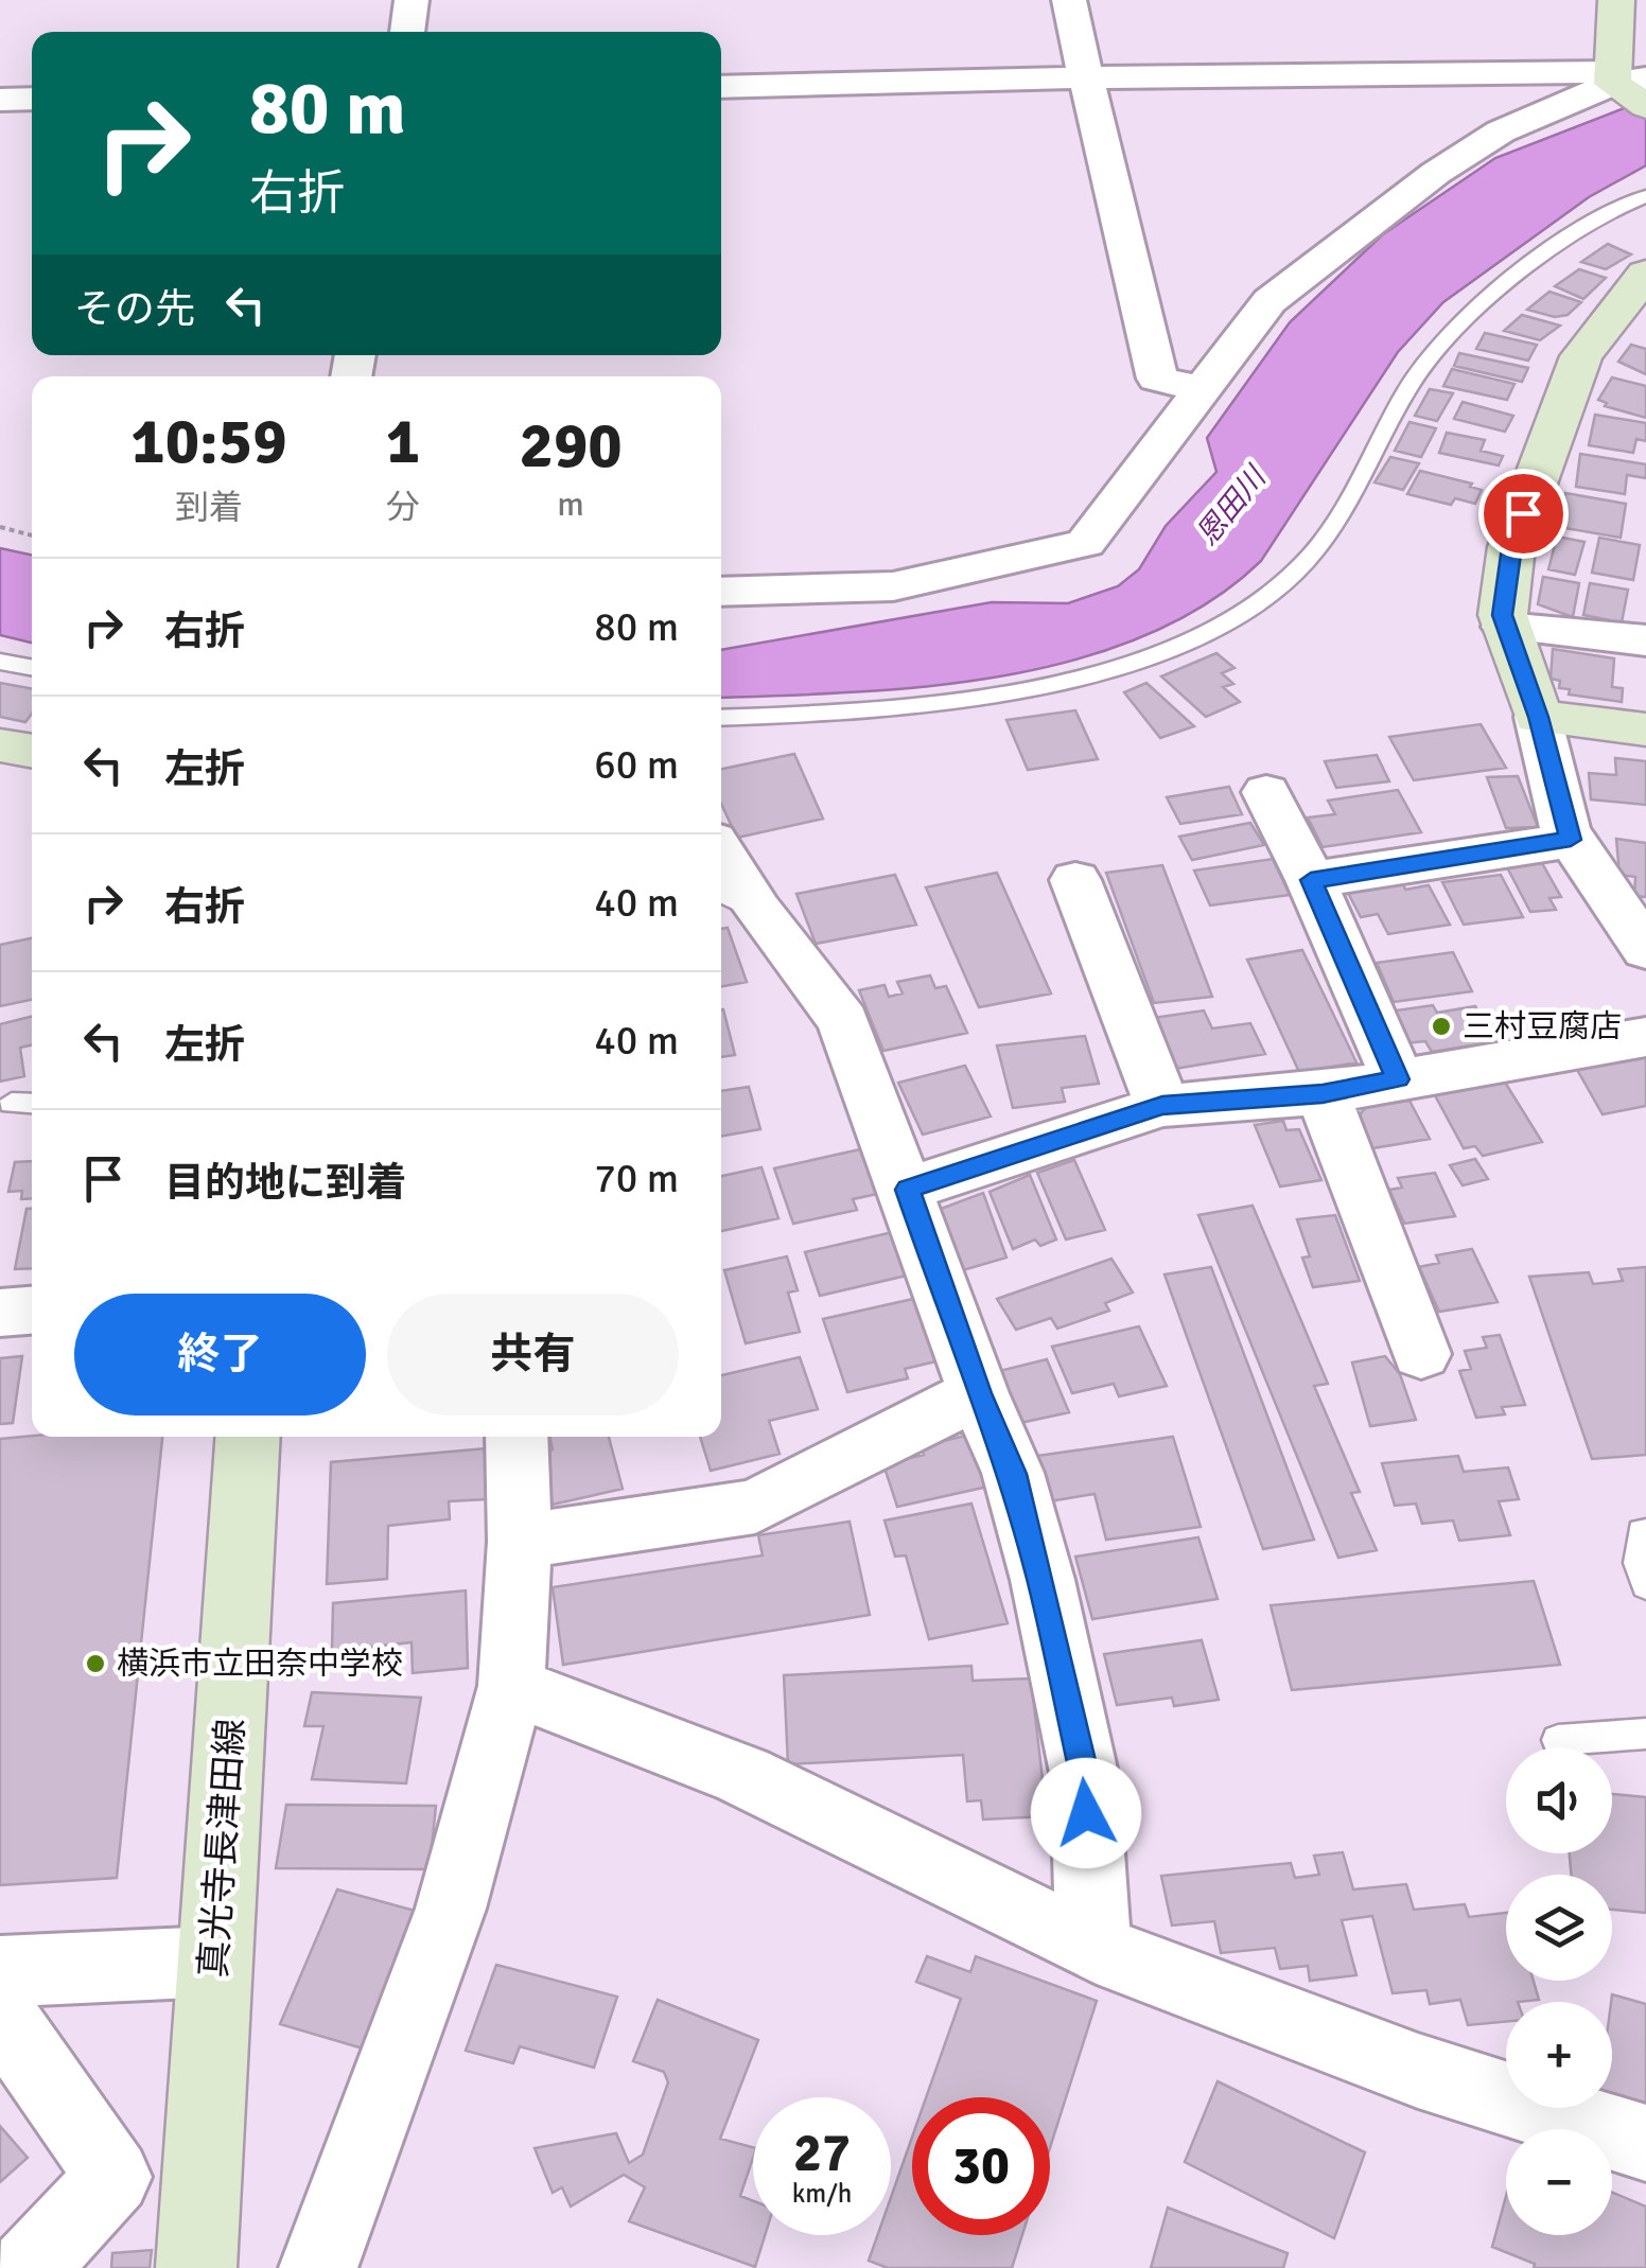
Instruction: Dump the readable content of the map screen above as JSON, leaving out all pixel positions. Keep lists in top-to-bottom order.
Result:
{
  "streets": {
    "street": ["真光寺長津田線"]
  },
  "water": ["恩田川"],
  "places": ["三村豆腐店", "横浜市立田奈中学校"],
  "page": {
    "turn": ["80 m", "右折"],
    "then": "その先",
    "eta": [
      "10:59",
      "到着",
      "1",
      "分",
      "290",
      "m"
    ],
    "list": [
      {
        "name": "右折",
        "value": "80 m"
      },
      {
        "name": "左折",
        "value": "60 m"
      },
      {
        "name": "右折",
        "value": "40 m"
      },
      {
        "name": "左折",
        "value": "40 m"
      },
      {
        "name": "目的地に到着",
        "value": "70 m"
      }
    ],
    "buttons": ["終了", "共有"],
    "map_buttons": ["+", "−"],
    "speed": "27 km/h",
    "limit": "30"
  }
}
